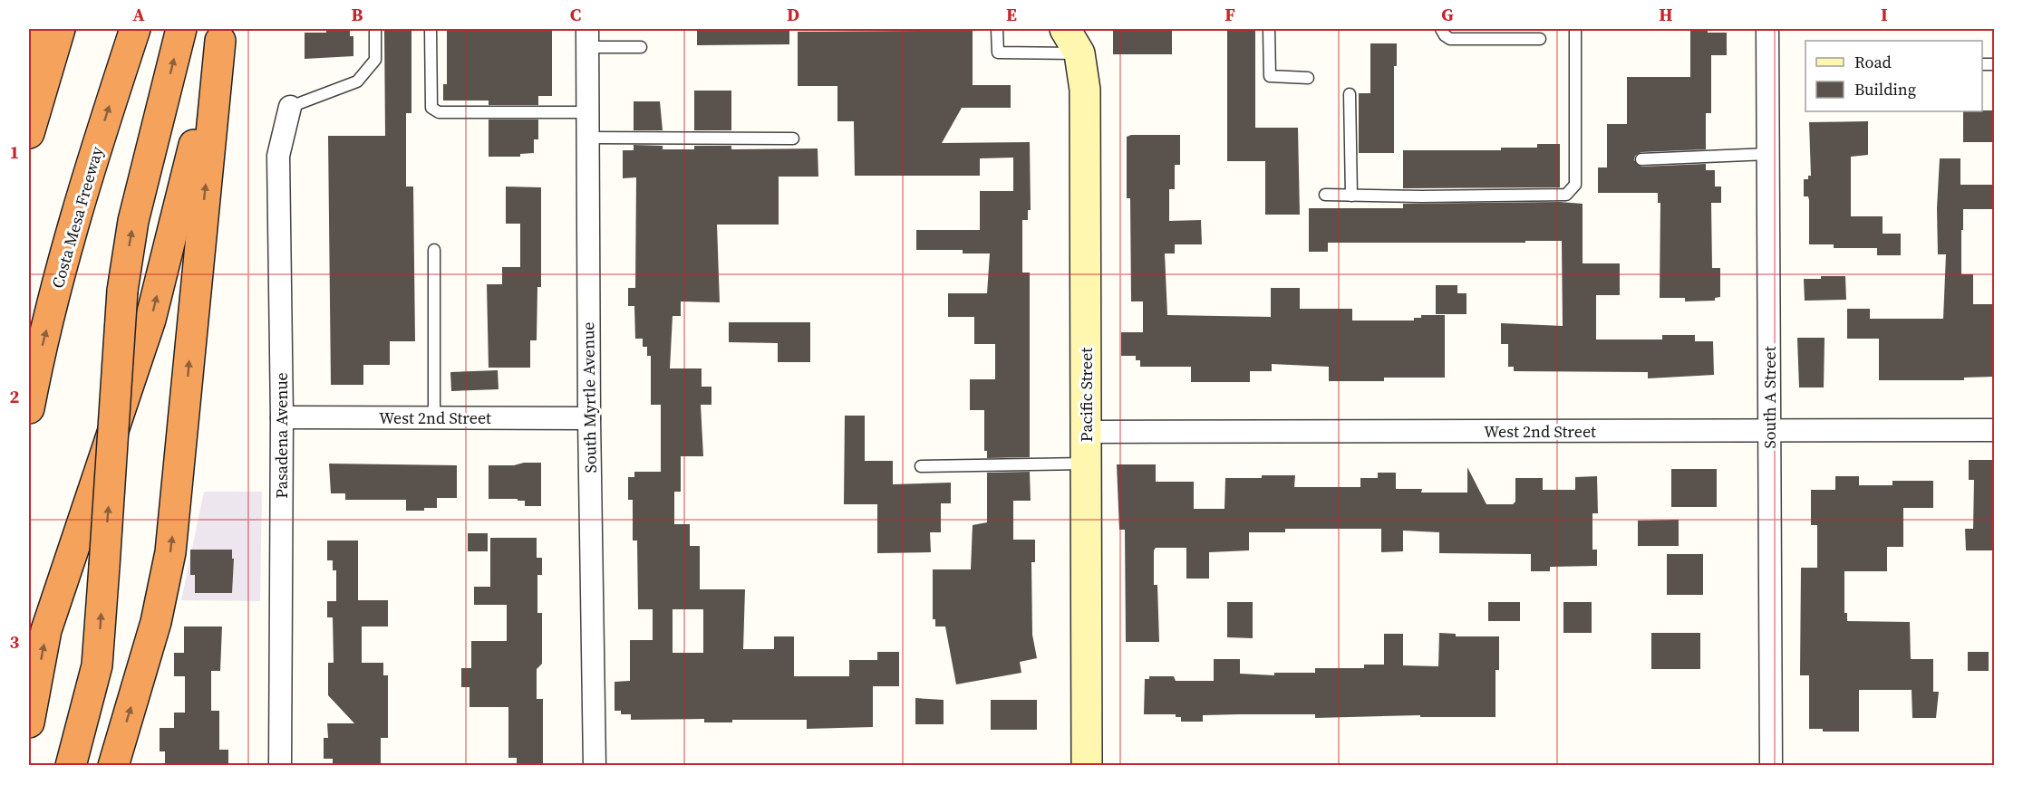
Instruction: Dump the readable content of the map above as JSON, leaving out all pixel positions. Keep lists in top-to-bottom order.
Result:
{
  "streets": {
    "highway": ["Costa Mesa Freeway"],
    "street": [
      "Pacific Street",
      "South Myrtle Avenue",
      "South A Street",
      "West 2nd Street",
      "Pasadena Avenue"
    ]
  },
  "crossings": [
    ["Pacific Street", "West 2nd Street"],
    ["South Myrtle Avenue", "West 2nd Street"],
    ["South A Street", "West 2nd Street"],
    ["West 2nd Street", "Pasadena Avenue"]
  ],
  "legend": ["Road", "Building"],
  "grid": {
    "columns": [
      "A",
      "B",
      "C",
      "D",
      "E",
      "F",
      "G",
      "H",
      "I"
    ],
    "rows": ["1", "2", "3"]
  }
}
